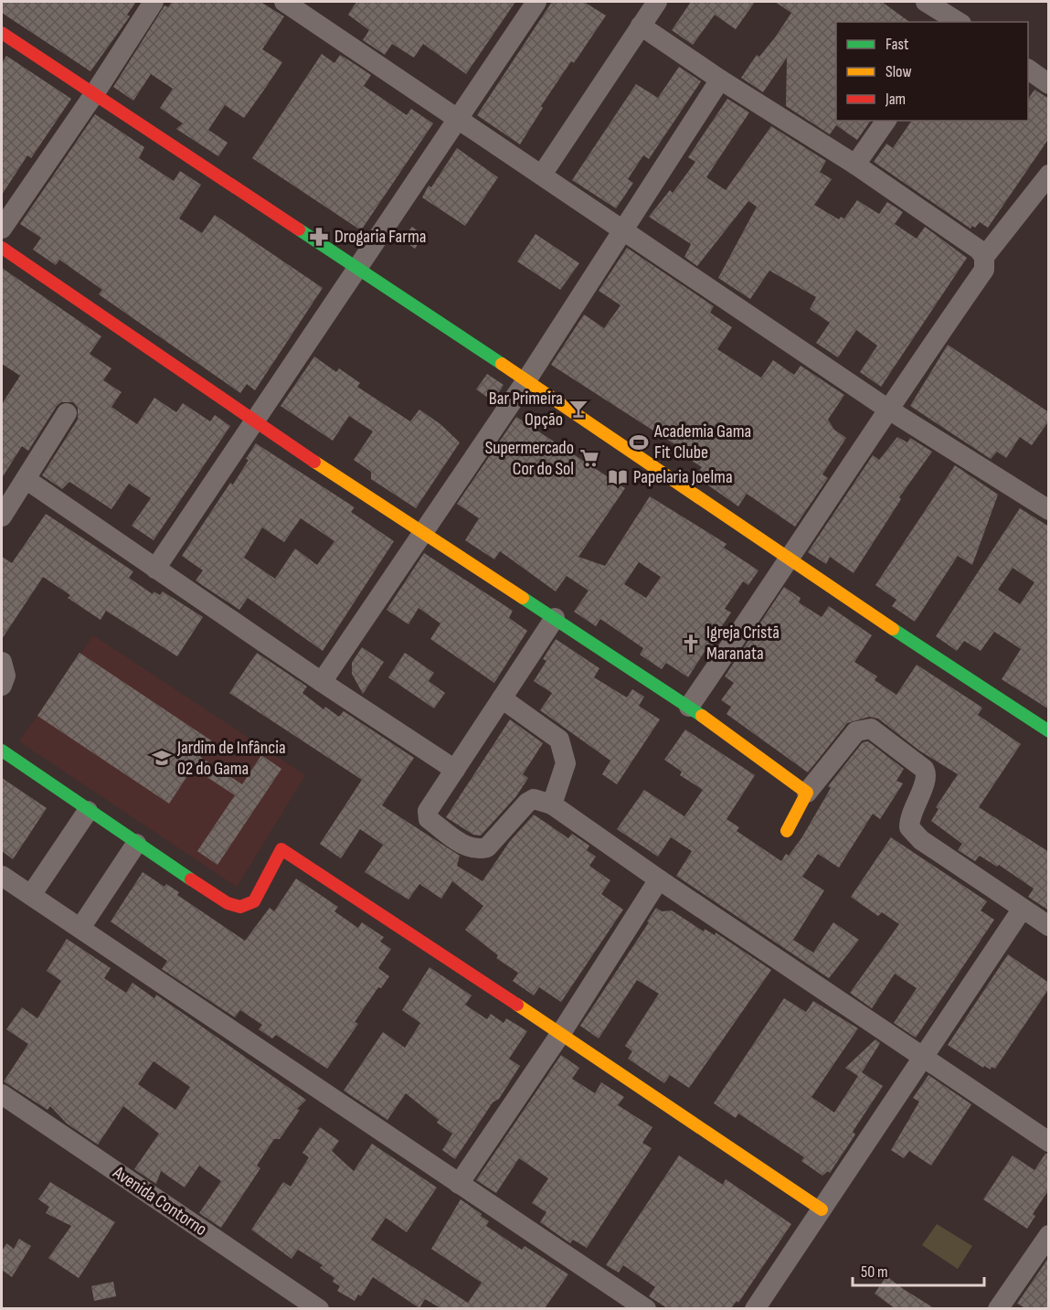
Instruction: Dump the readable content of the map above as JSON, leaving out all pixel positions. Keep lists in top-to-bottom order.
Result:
{
  "streets": {
    "street": ["Avenida Contorno"]
  },
  "places": {
    "pharmacy": ["Drogaria Farma"],
    "bar": ["Bar Primeira Opção"],
    "sports": ["Academia Gama Fit Clube"],
    "supermarket": ["Supermercado Cor do Sol"],
    "library": ["Papelaria Joelma"],
    "church": ["Igreja Cristã Maranata"],
    "school or university": ["Jardim de Infância 02 do Gama"]
  },
  "legend": ["Fast", "Slow", "Jam"],
  "scale_bar": "50 m"
}
